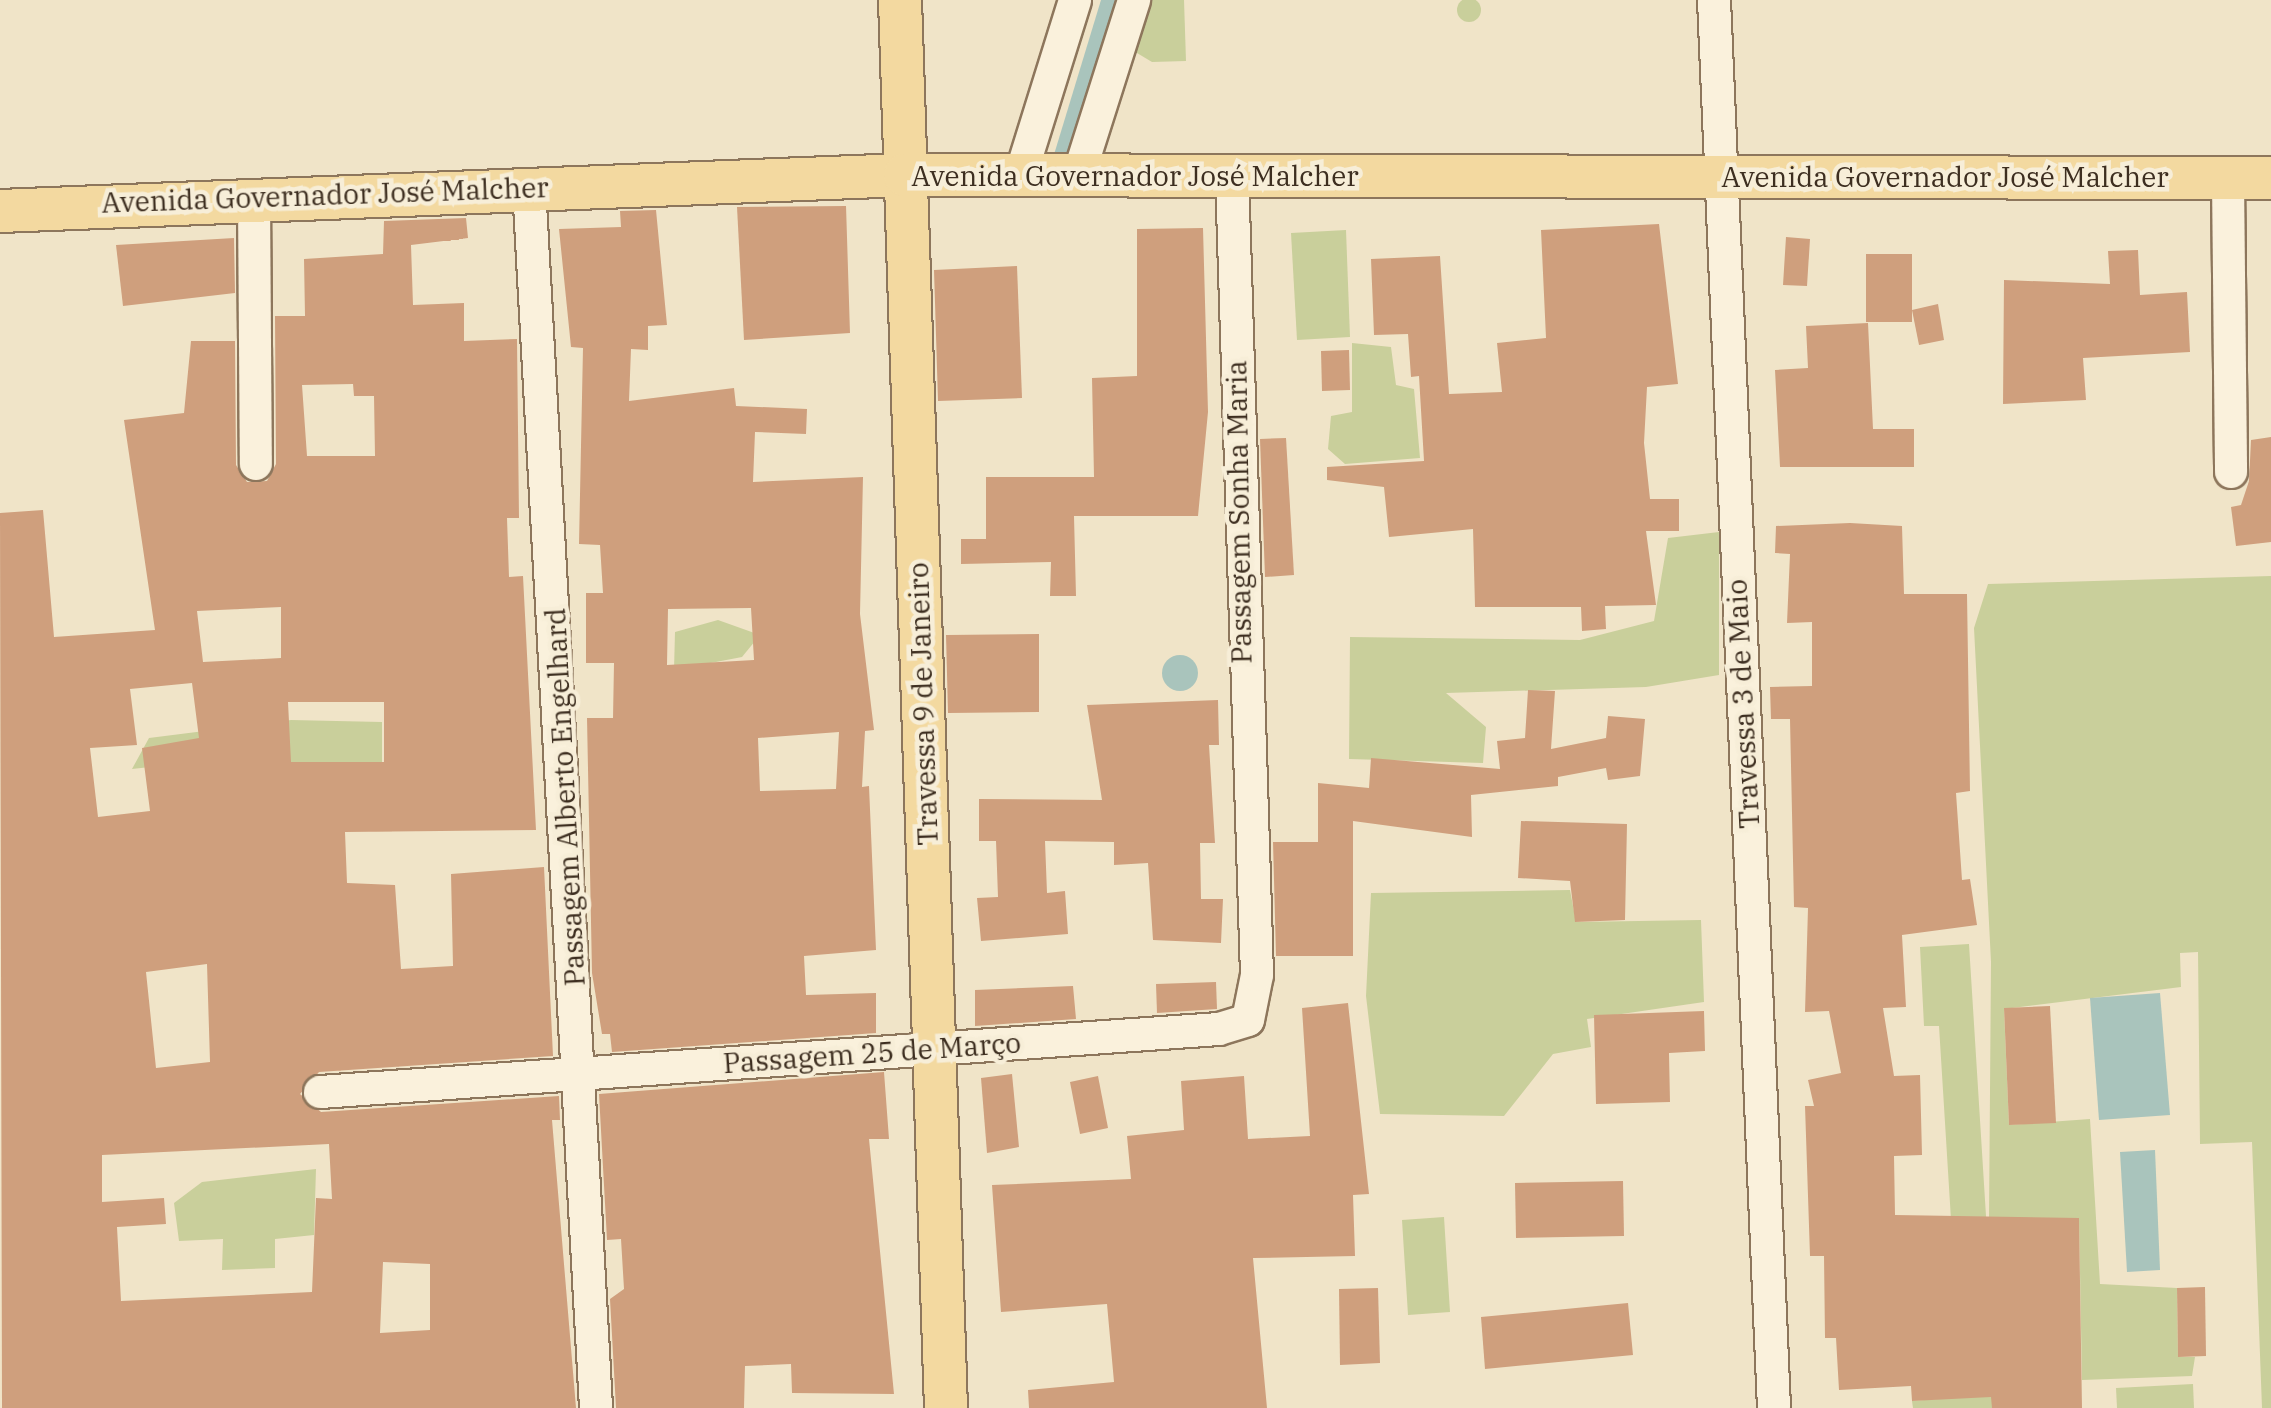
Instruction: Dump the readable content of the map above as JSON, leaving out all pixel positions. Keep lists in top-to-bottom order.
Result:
{
  "streets": {
    "main road": ["Avenida Governador José Malcher", "Travessa 9 de Janeiro"],
    "street": [
      "Passagem Sonha Maria",
      "Travessa 3 de Maio",
      "Passagem Alberto Engelhard",
      "Passagem 25 de Março"
    ]
  },
  "crossings": [
    ["Avenida Governador José Malcher", "Passagem Sonha Maria"],
    ["Avenida Governador José Malcher", "Travessa 9 de Janeiro"],
    ["Avenida Governador José Malcher", "Travessa 3 de Maio"],
    ["Avenida Governador José Malcher", "Passagem Alberto Engelhard"],
    ["Passagem Sonha Maria", "Passagem 25 de Março"],
    ["Travessa 9 de Janeiro", "Passagem 25 de Março"],
    ["Passagem Alberto Engelhard", "Passagem 25 de Março"]
  ]
}
